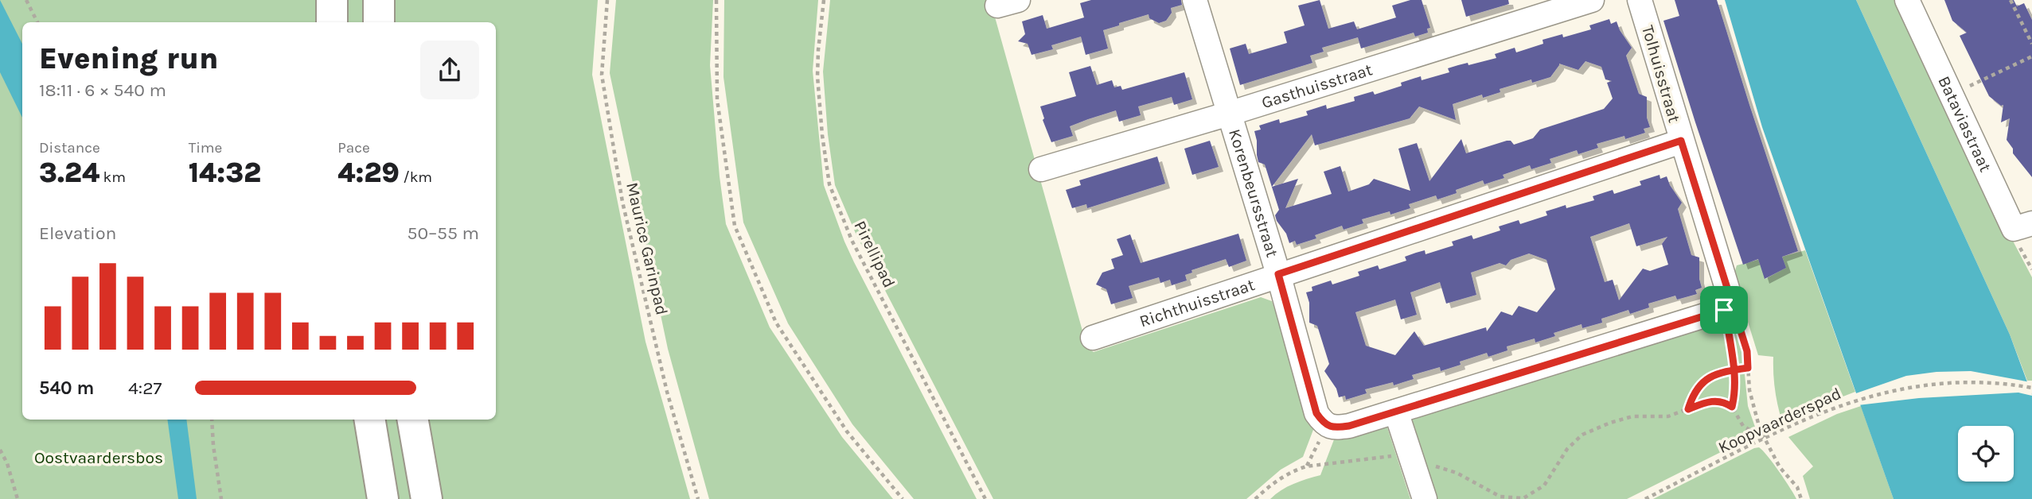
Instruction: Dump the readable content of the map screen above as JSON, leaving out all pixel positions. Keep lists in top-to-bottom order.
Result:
{
  "streets": {
    "street": [
      "Tolhuisstraat",
      "Gasthuisstraat",
      "Bataviastraat",
      "Korenbeursstraat",
      "Richthuisstraat"
    ],
    "path": ["Maurice Garinpad", "Pirellipad", "Koopvaarderspad"]
  },
  "crossings": [
    ["Tolhuisstraat", "Richthuisstraat"],
    ["Gasthuisstraat", "Korenbeursstraat"],
    ["Korenbeursstraat", "Richthuisstraat"]
  ],
  "parks": ["Oostvaardersbos"],
  "page": {
    "heading": ["Evening run", "18:11 · 6 × 540 m"],
    "stats": [
      ["Distance", "3.24 km"],
      ["Time", "14:32"],
      ["Pace", "4:29 /km"]
    ],
    "chart": ["Elevation", "50–55 m"],
    "list": [
      {
        "name": "540 m",
        "note": "4:27"
      }
    ]
  }
}
